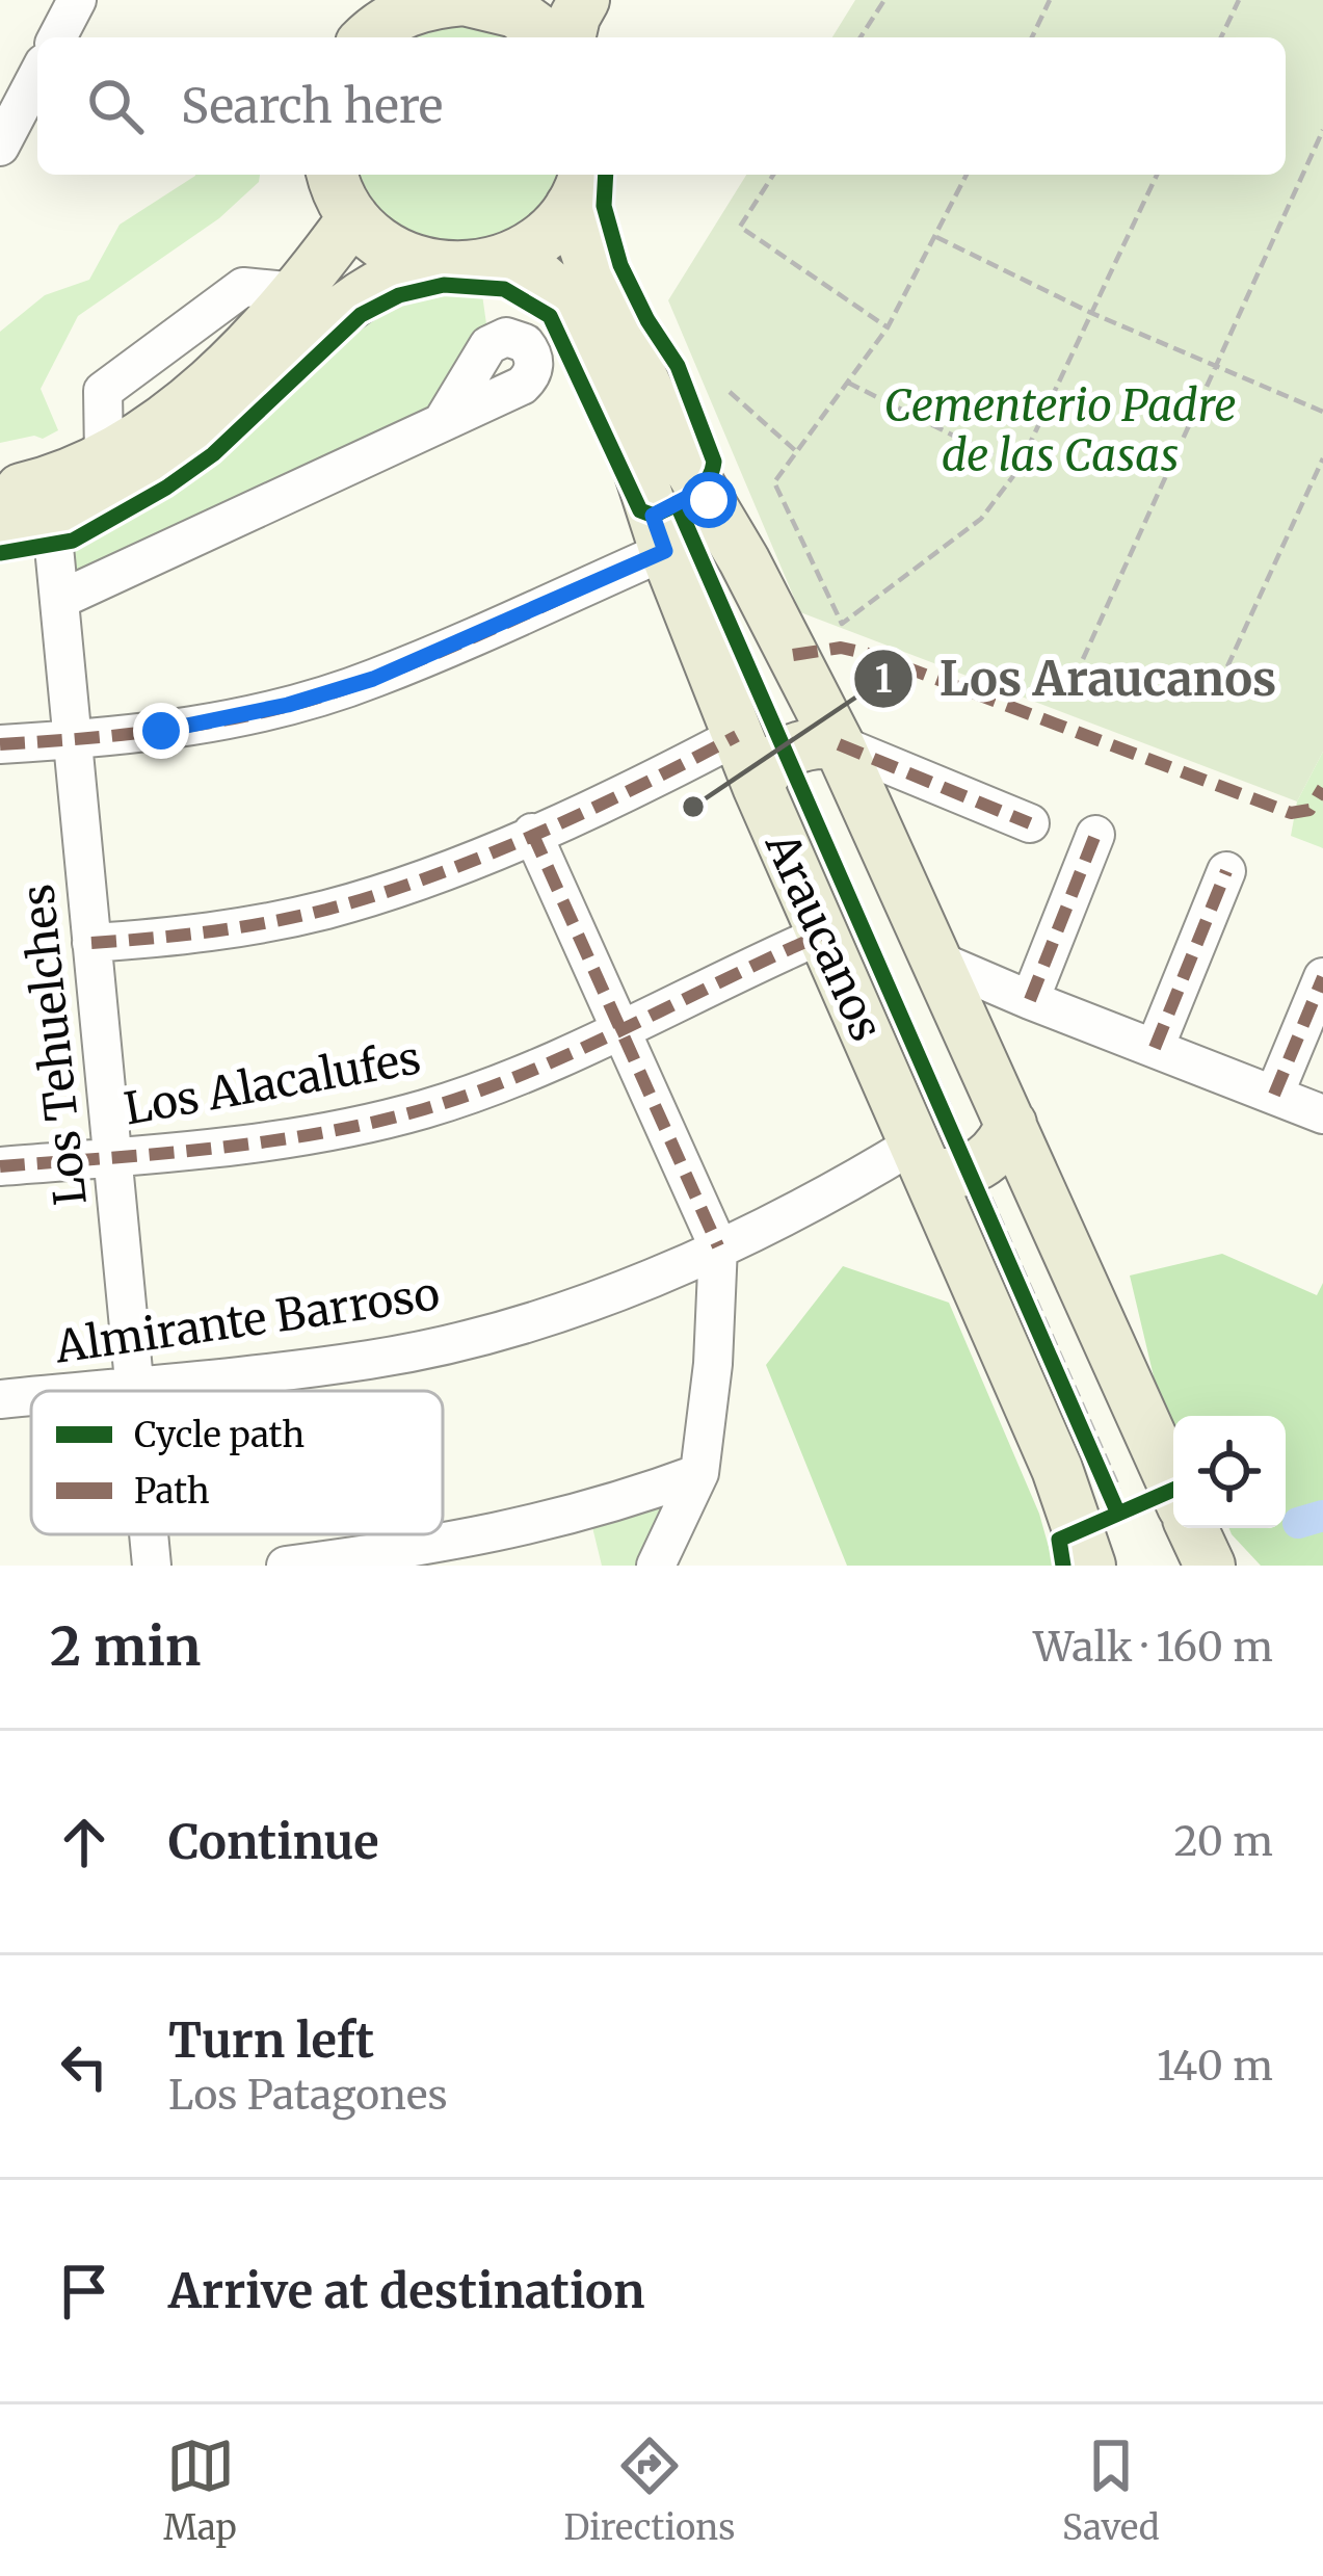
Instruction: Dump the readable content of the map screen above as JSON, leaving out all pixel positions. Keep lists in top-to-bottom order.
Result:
{
  "streets": {
    "main road": ["Araucanos"],
    "street": ["Los Tehuelches", "Los Alacalufes", "Almirante Barroso"]
  },
  "crossings": [
    ["Araucanos", "Los Alacalufes"],
    ["Araucanos", "Almirante Barroso"],
    ["Los Tehuelches", "Los Alacalufes"],
    ["Los Tehuelches", "Almirante Barroso"]
  ],
  "parks": ["Cementerio Padre de las Casas"],
  "places": ["Los Araucanos"],
  "legend": ["Cycle path", "Path"],
  "page": {
    "search": "Search here",
    "heading": ["2 min", "Walk · 160 m"],
    "list": [
      ["Continue", "20 m"],
      ["Turn left", "Los Patagones", "140 m"],
      "Arrive at destination"
    ],
    "nav": ["Map", "Directions", "Saved"]
  }
}
